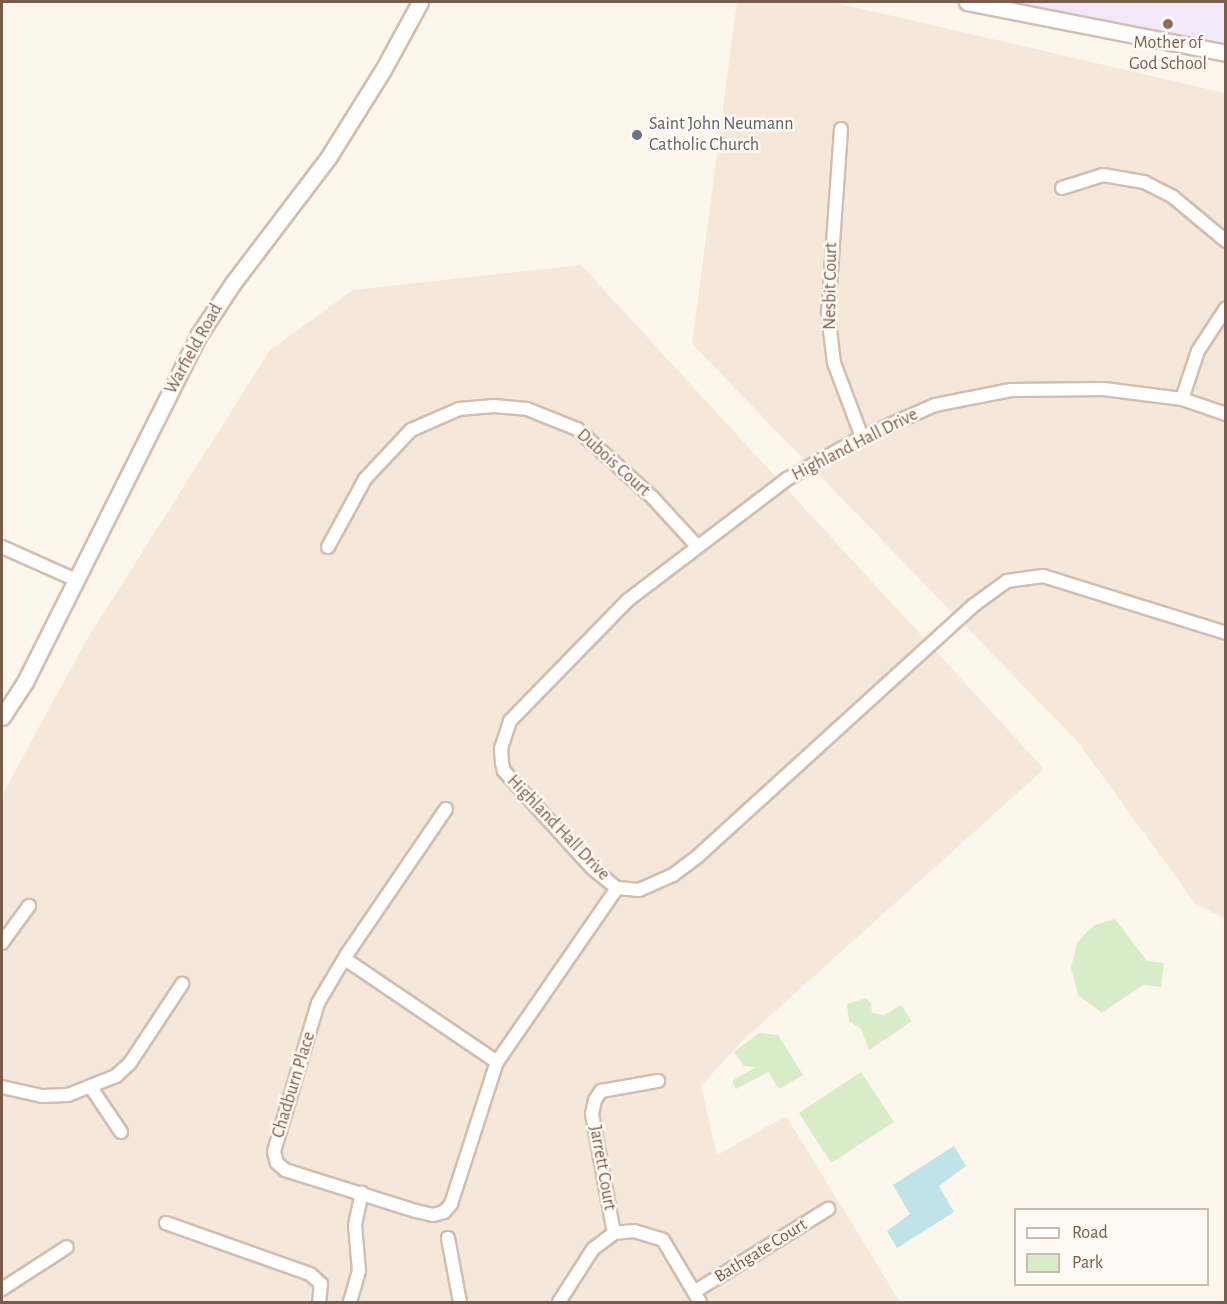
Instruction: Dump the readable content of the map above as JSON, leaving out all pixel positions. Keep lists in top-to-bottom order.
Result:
{
  "streets": {
    "street": [
      "Nesbit Court",
      "Warfield Road",
      "Highland Hall Drive",
      "Dubois Court",
      "Chadburn Place",
      "Jarrett Court",
      "Bathgate Court"
    ]
  },
  "crossings": [
    ["Nesbit Court", "Highland Hall Drive"],
    ["Highland Hall Drive", "Dubois Court"],
    ["Highland Hall Drive", "Chadburn Place"]
  ],
  "places": ["Mother of God School", "Saint John Neumann Catholic Church"],
  "legend": ["Road", "Park"]
}
